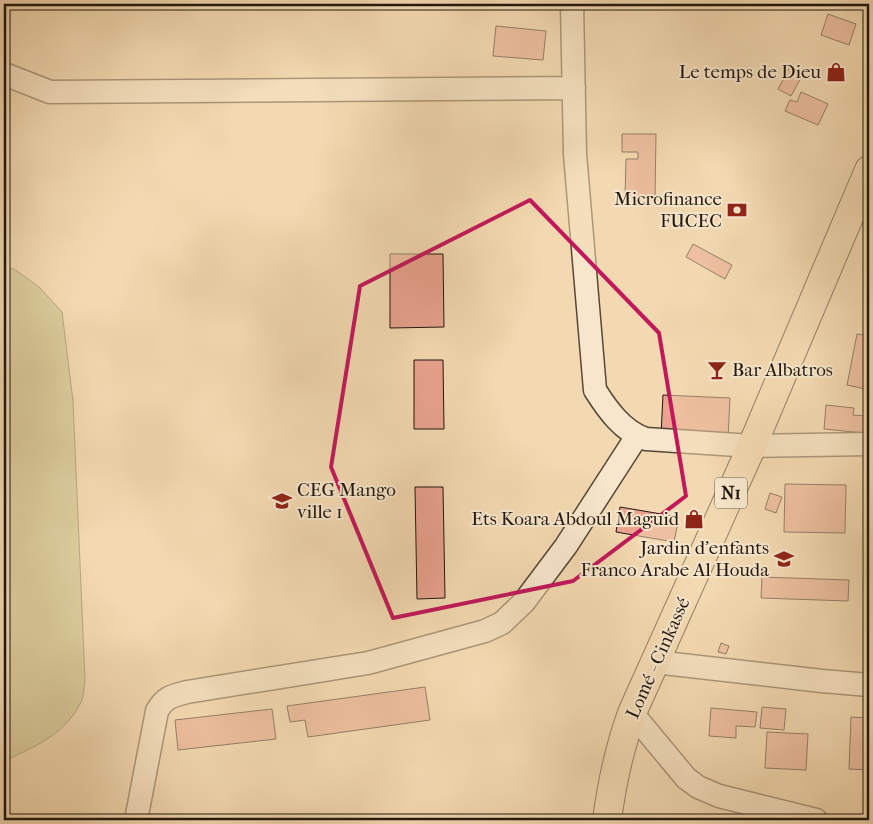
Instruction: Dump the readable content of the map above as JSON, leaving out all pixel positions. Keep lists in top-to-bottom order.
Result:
{
  "streets": {
    "highway": ["N1", "Lomé - Cinkassé"]
  },
  "places": {
    "shop": ["Le temps de Dieu", "Ets Koara Abdoul Maguid"],
    "bank": ["Microfinance FUCEC"],
    "bar": ["Bar Albatros"],
    "school or university": ["CEG Mango ville 1", "Jardin d'enfants Franco Arabe Al Houda"]
  }
}
